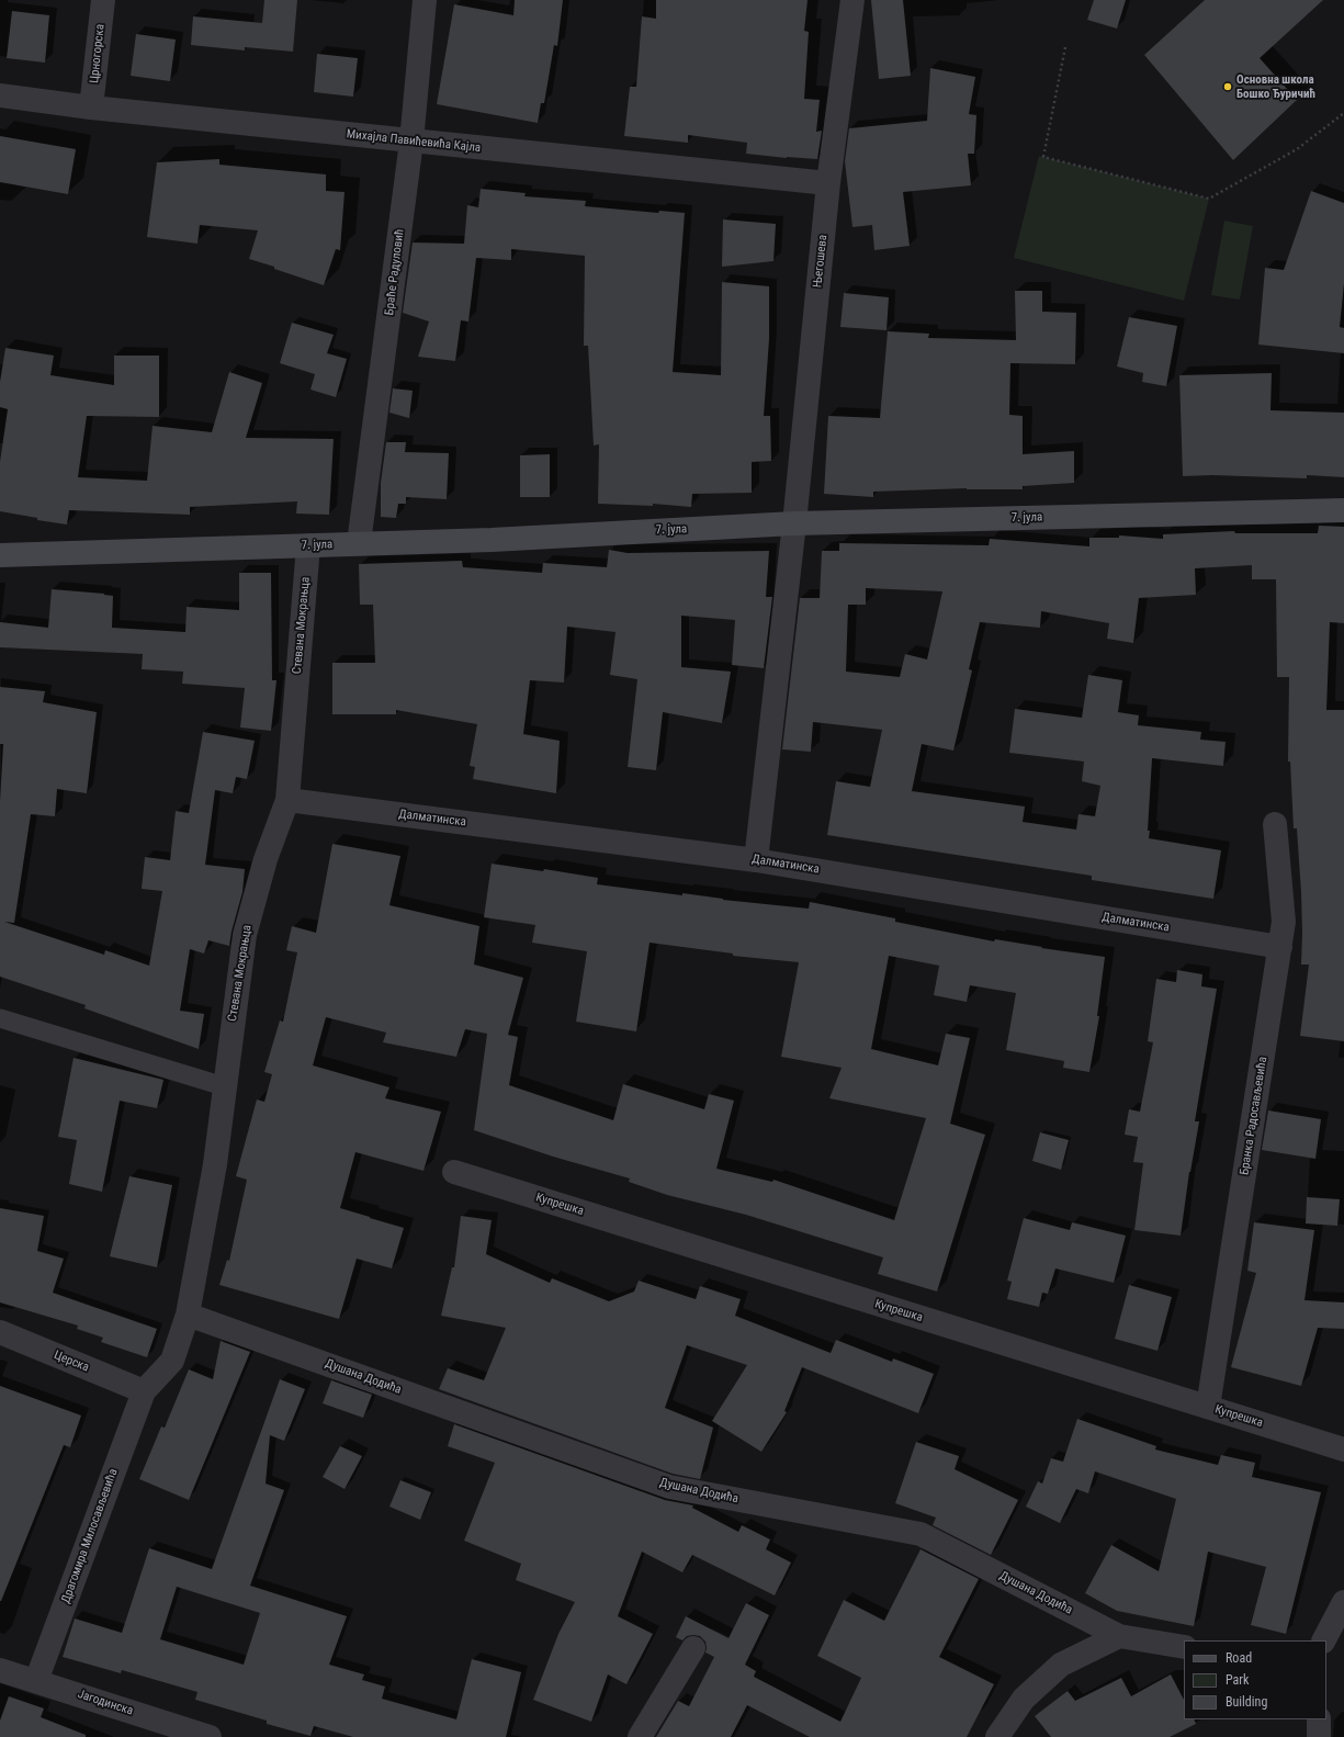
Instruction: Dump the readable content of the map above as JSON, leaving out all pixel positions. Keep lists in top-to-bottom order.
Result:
{
  "streets": {
    "main road": ["7. јула"],
    "street": [
      "Црногорска",
      "Михајла Павићевића Кајла",
      "Његошева",
      "Браће Радуловић",
      "Стевана Мокрањца",
      "Далматинска",
      "Бранка Радосављевића",
      "Купрешка",
      "Церска",
      "Душана Додића",
      "Драгомира Милосављевића",
      "Јагодинска"
    ]
  },
  "crossings": [
    ["Црногорска", "Михајла Павићевића Кајла"],
    ["Михајла Павићевића Кајла", "Његошева"],
    ["Михајла Павићевића Кајла", "Браће Радуловић"],
    ["Његошева", "7. јула"],
    ["Његошева", "Далматинска"],
    ["Браће Радуловић", "7. јула"],
    ["7. јула", "Стевана Мокрањца"],
    ["Стевана Мокрањца", "Далматинска"],
    ["Стевана Мокрањца", "Церска"],
    ["Стевана Мокрањца", "Душана Додића"],
    ["Стевана Мокрањца", "Драгомира Милосављевића"],
    ["Далматинска", "Бранка Радосављевића"],
    ["Бранка Радосављевића", "Купрешка"],
    ["Церска", "Драгомира Милосављевића"],
    ["Драгомира Милосављевића", "Јагодинска"]
  ],
  "places": ["Основна школа Бошко Ђуричић"],
  "legend": ["Road", "Park", "Building"]
}
